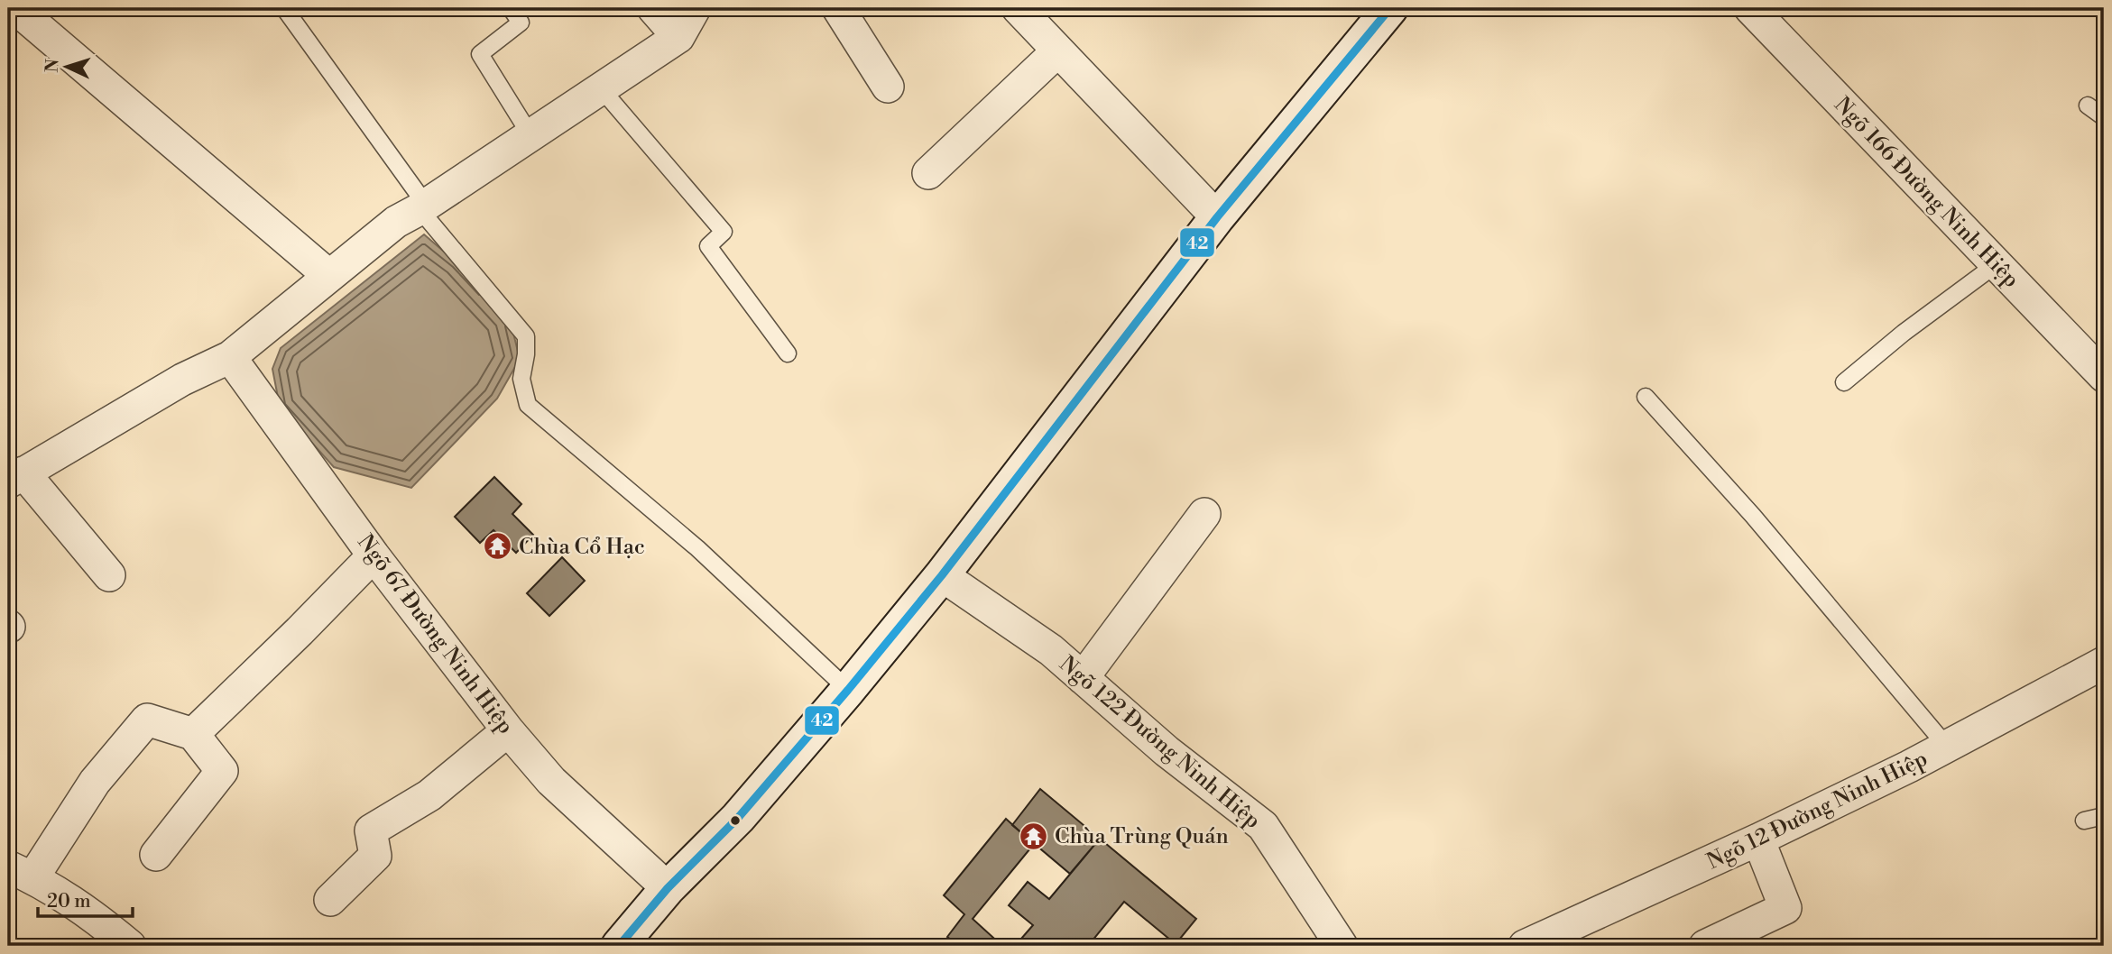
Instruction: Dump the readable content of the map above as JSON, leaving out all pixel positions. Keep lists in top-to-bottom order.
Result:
{
  "streets": {
    "street": [
      "Ngõ 166 Đường Ninh Hiệp",
      "Ngõ 67 Đường Ninh Hiệp",
      "Ngõ 122 Đường Ninh Hiệp",
      "Ngõ 12 Đường Ninh Hiệp"
    ]
  },
  "places": {
    "temple": ["Chùa Cổ Hạc", "Chùa Trùng Quán"]
  },
  "lines": ["transit line 42"],
  "scale_bar": "20 m",
  "north": "left"
}
